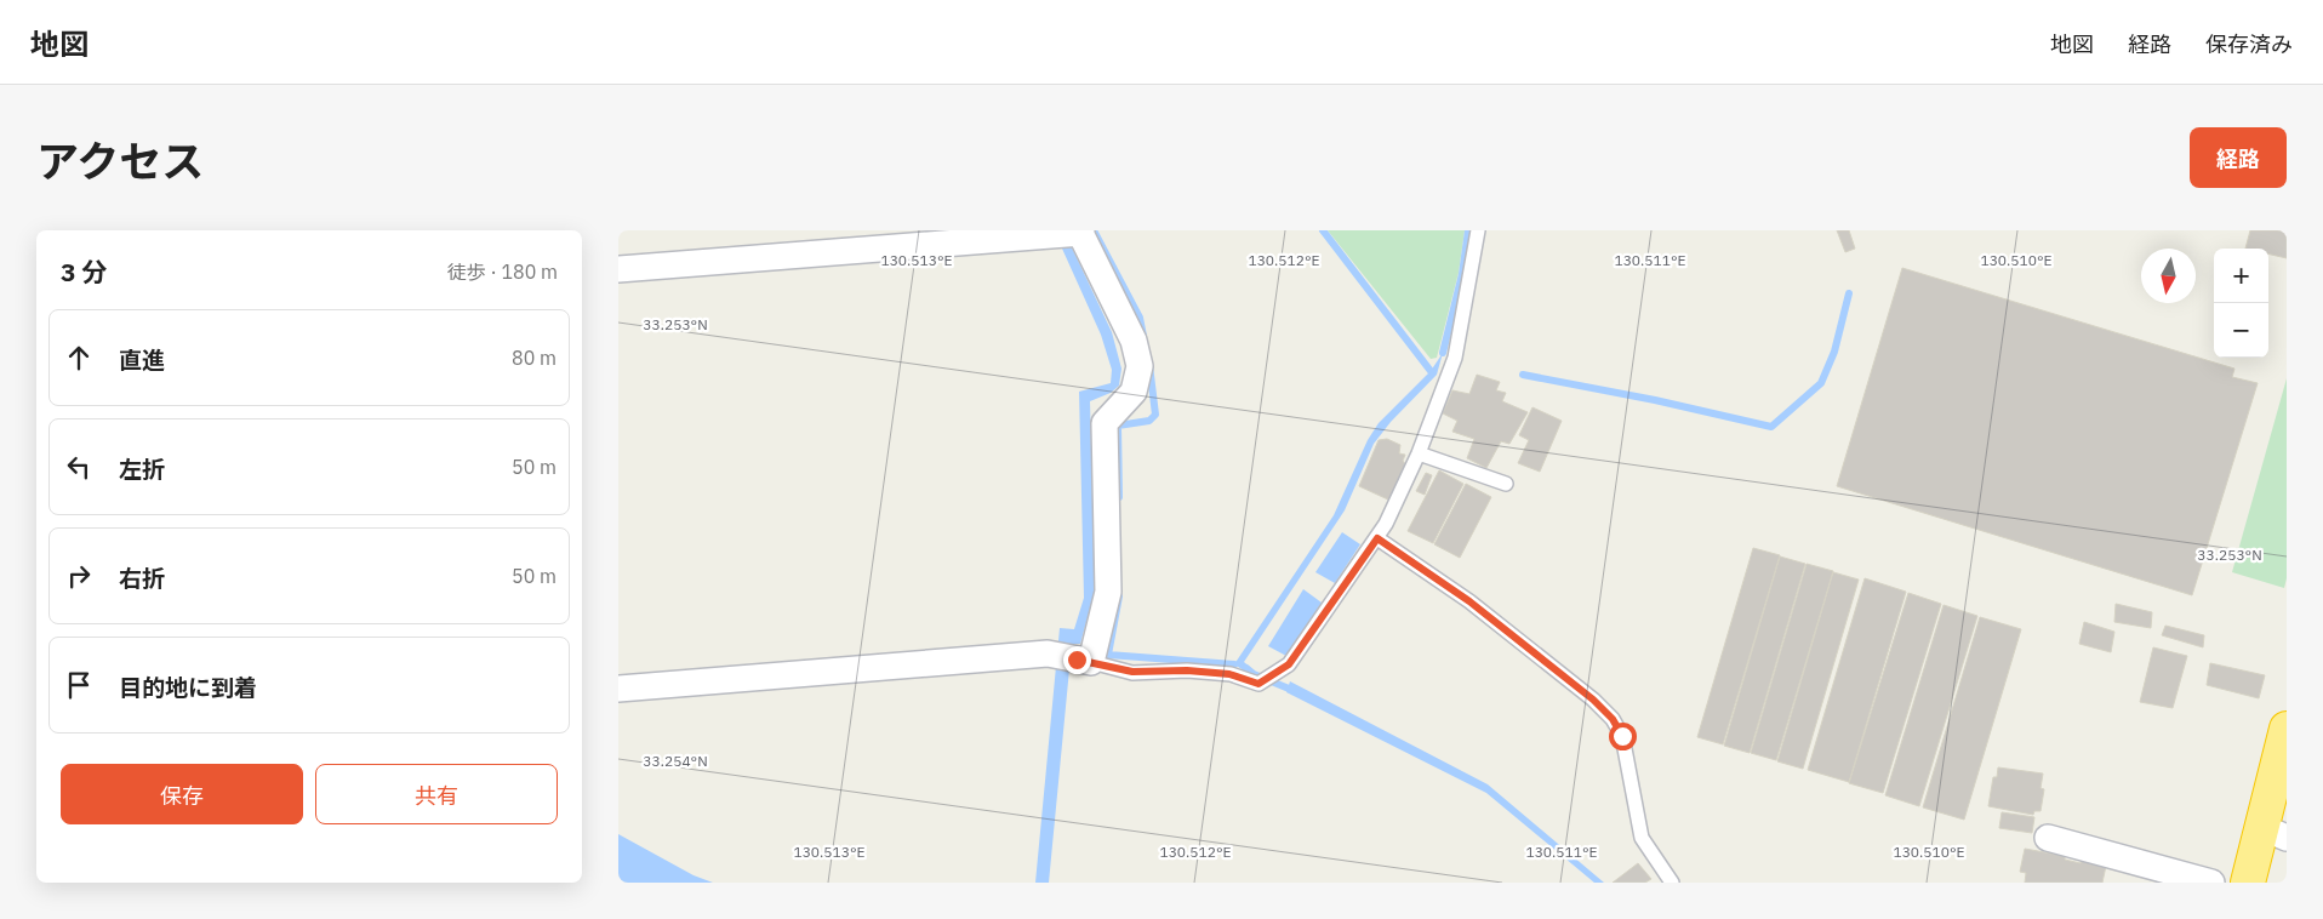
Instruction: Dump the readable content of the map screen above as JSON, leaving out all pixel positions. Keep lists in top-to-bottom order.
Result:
{
  "north": "bottom",
  "page": {
    "header": "地図",
    "nav": ["地図", "経路", "保存済み"],
    "title": "アクセス",
    "buttons": [
      "経路",
      ["保存", "共有"]
    ],
    "heading": ["3 分", "徒歩 · 180 m"],
    "map_buttons": ["+", "−"],
    "list": [
      ["直進", "80 m"],
      ["左折", "50 m"],
      ["右折", "50 m"],
      "目的地に到着"
    ]
  },
  "coordinates": [
    "130.513°E",
    "130.512°E",
    "130.511°E",
    "130.510°E",
    "33.253°N",
    "33.254°N"
  ]
}
